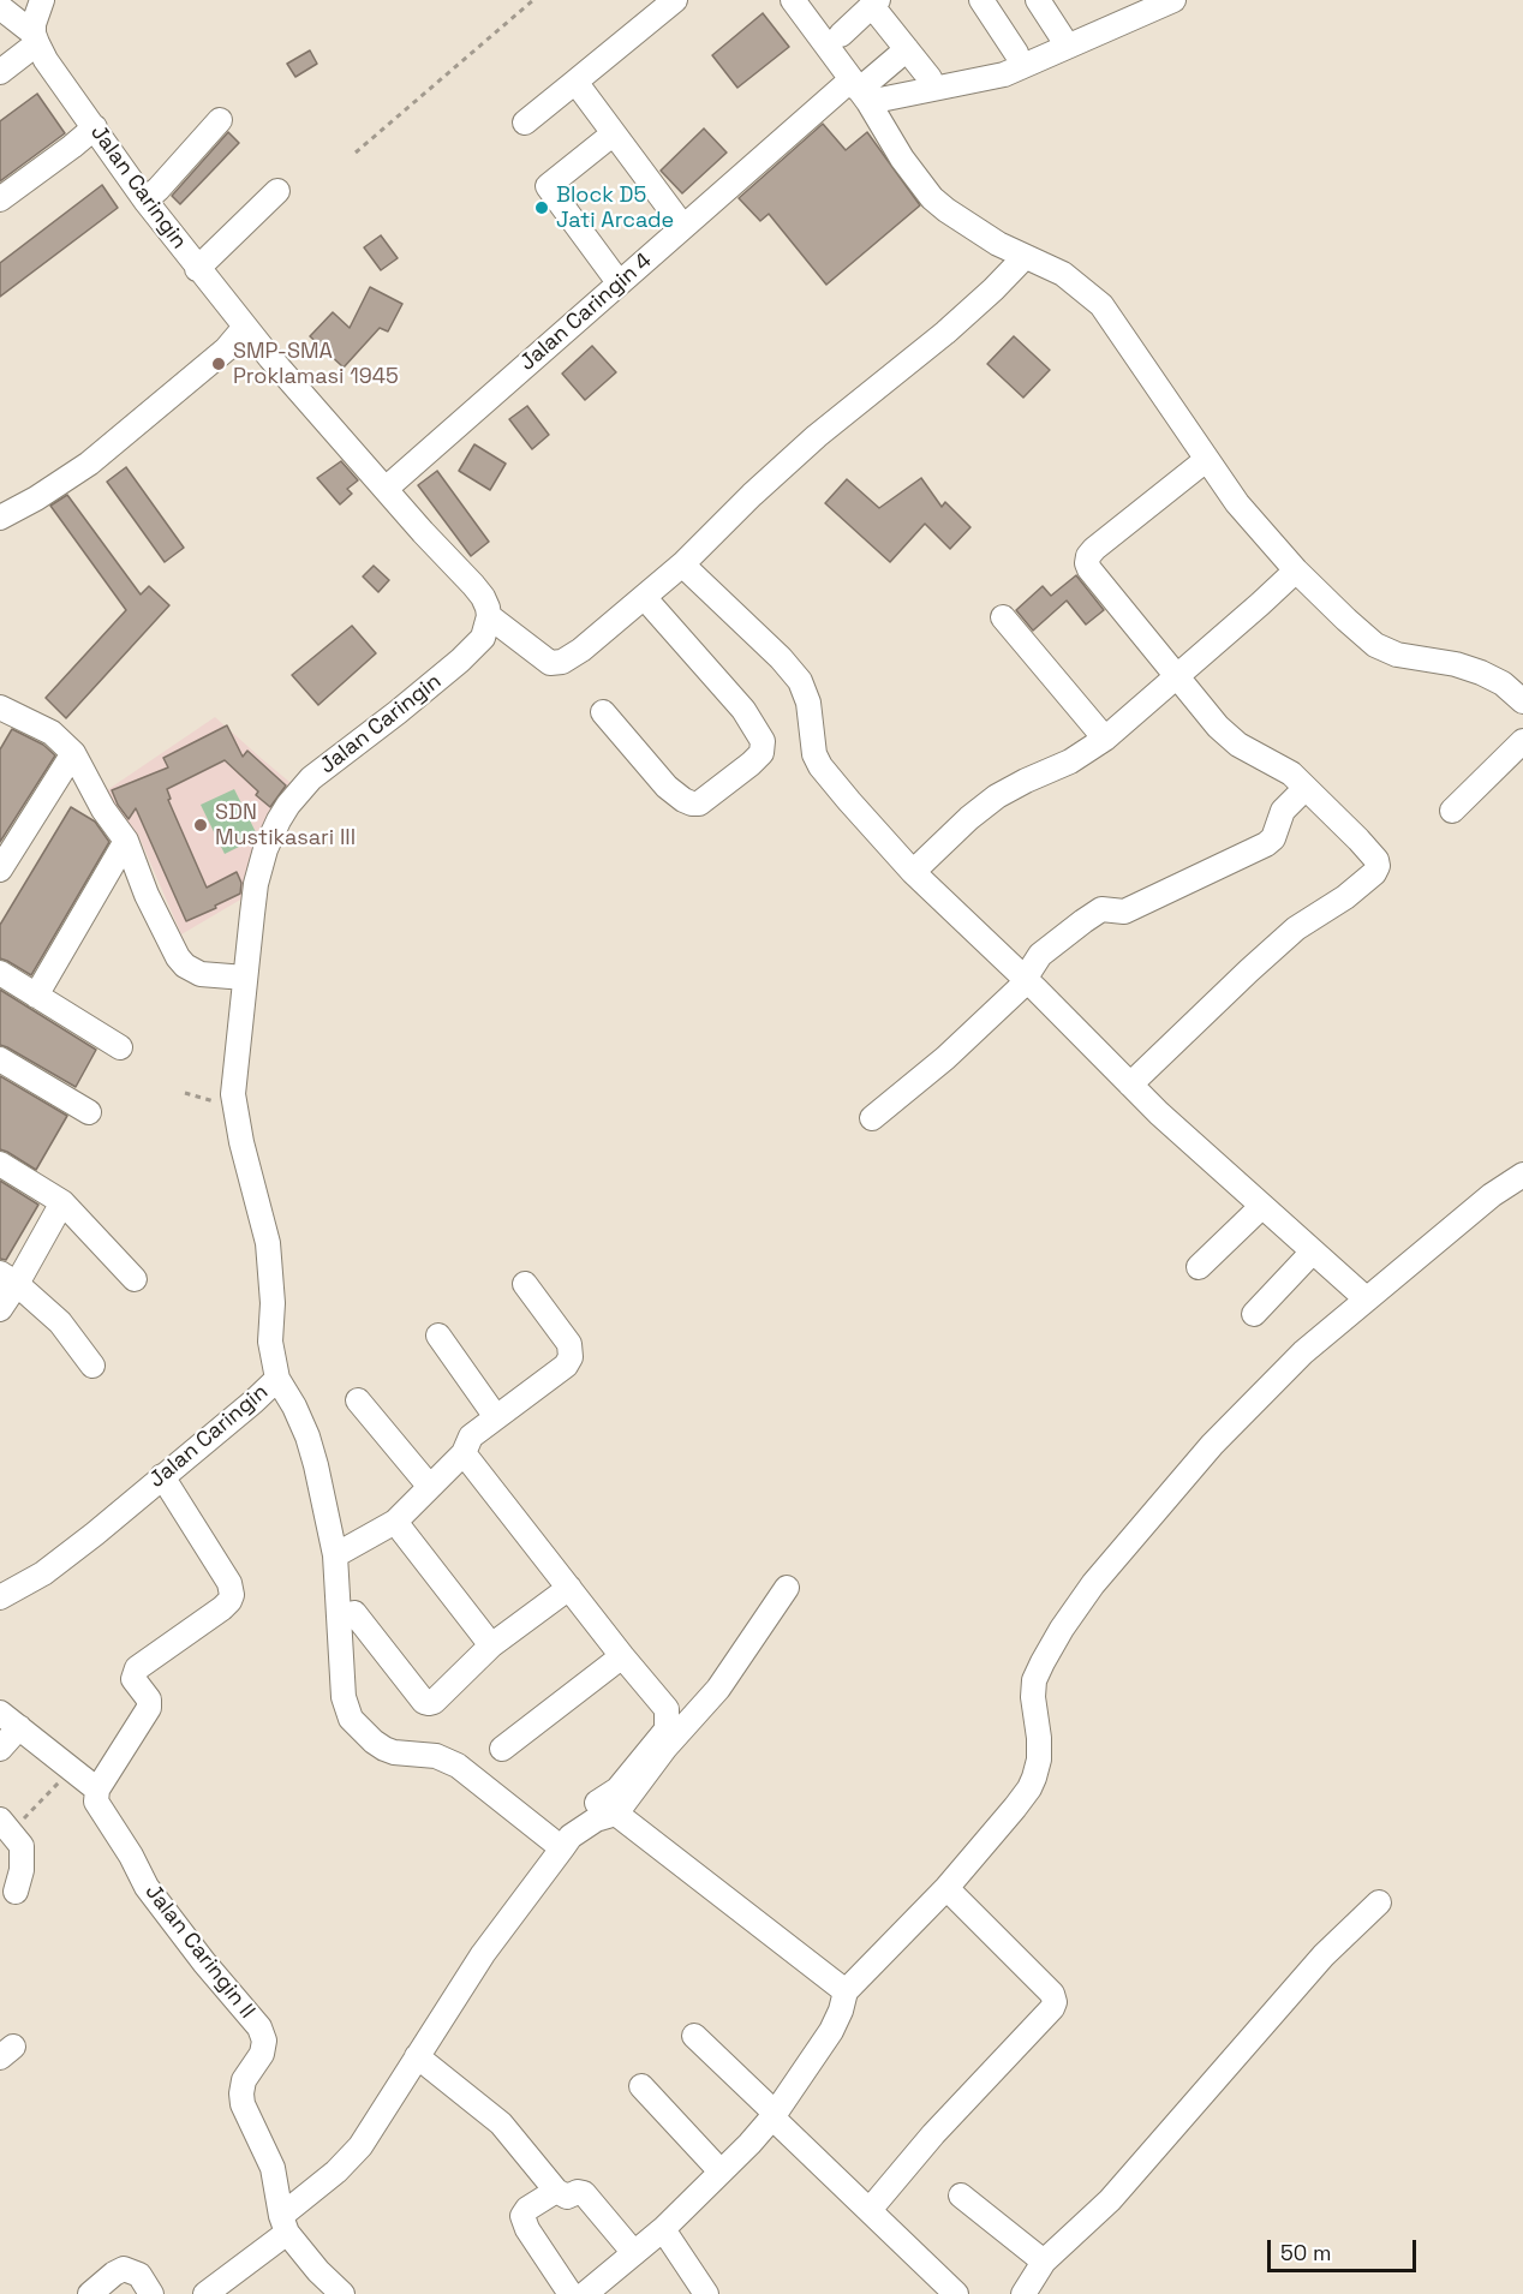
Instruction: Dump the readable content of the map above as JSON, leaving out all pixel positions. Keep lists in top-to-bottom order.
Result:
{
  "streets": {
    "street": ["Jalan Caringin", "Jalan Caringin 4", "Jalan Caringin II"]
  },
  "crossings": [
    ["Jalan Caringin", "Jalan Caringin 4"]
  ],
  "places": ["Block D5 Jati Arcade", "SMP-SMA Proklamasi 1945", "SDN Mustikasari III"],
  "scale_bar": "50 m"
}
